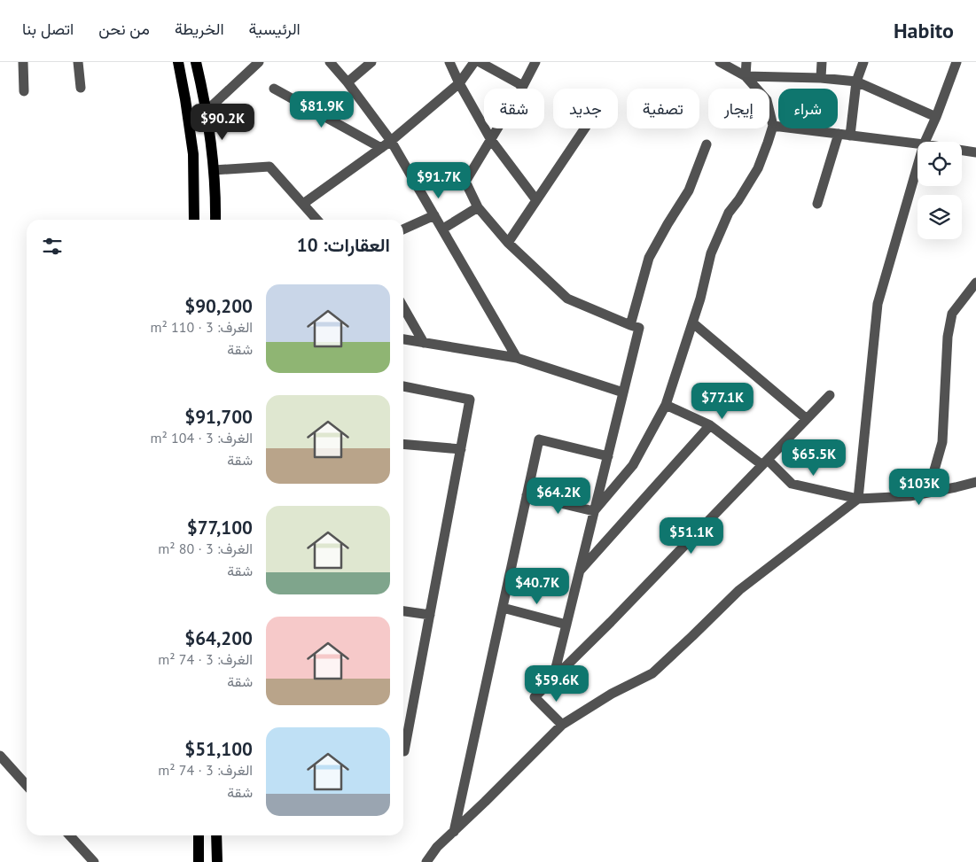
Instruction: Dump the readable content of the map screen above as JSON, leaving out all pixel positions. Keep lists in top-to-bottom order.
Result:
{
  "page": {
    "header": "Habito",
    "nav": [
      "الرئيسية",
      "الخريطة",
      "من نحن",
      "اتصل بنا"
    ],
    "chip": [
      "شراء",
      "إيجار",
      "تصفية",
      "جديد",
      "شقة"
    ],
    "price": [
      "$81.9K",
      "$90.2K",
      "$91.7K",
      "$77.1K",
      "$65.5K",
      "$103K",
      "$64.2K",
      "$51.1K",
      "$40.7K",
      "$59.6K"
    ],
    "heading": "العقارات: 10",
    "list": [
      {
        "name": "$90,200",
        "note": "الغرف: 3 · 110 m² · شقة"
      },
      {
        "name": "$91,700",
        "note": "الغرف: 3 · 104 m² · شقة"
      },
      {
        "name": "$77,100",
        "note": "الغرف: 3 · 80 m² · شقة"
      },
      {
        "name": "$64,200",
        "note": "الغرف: 3 · 74 m² · شقة"
      },
      {
        "name": "$51,100",
        "note": "الغرف: 3 · 74 m² · شقة"
      }
    ]
  }
}
